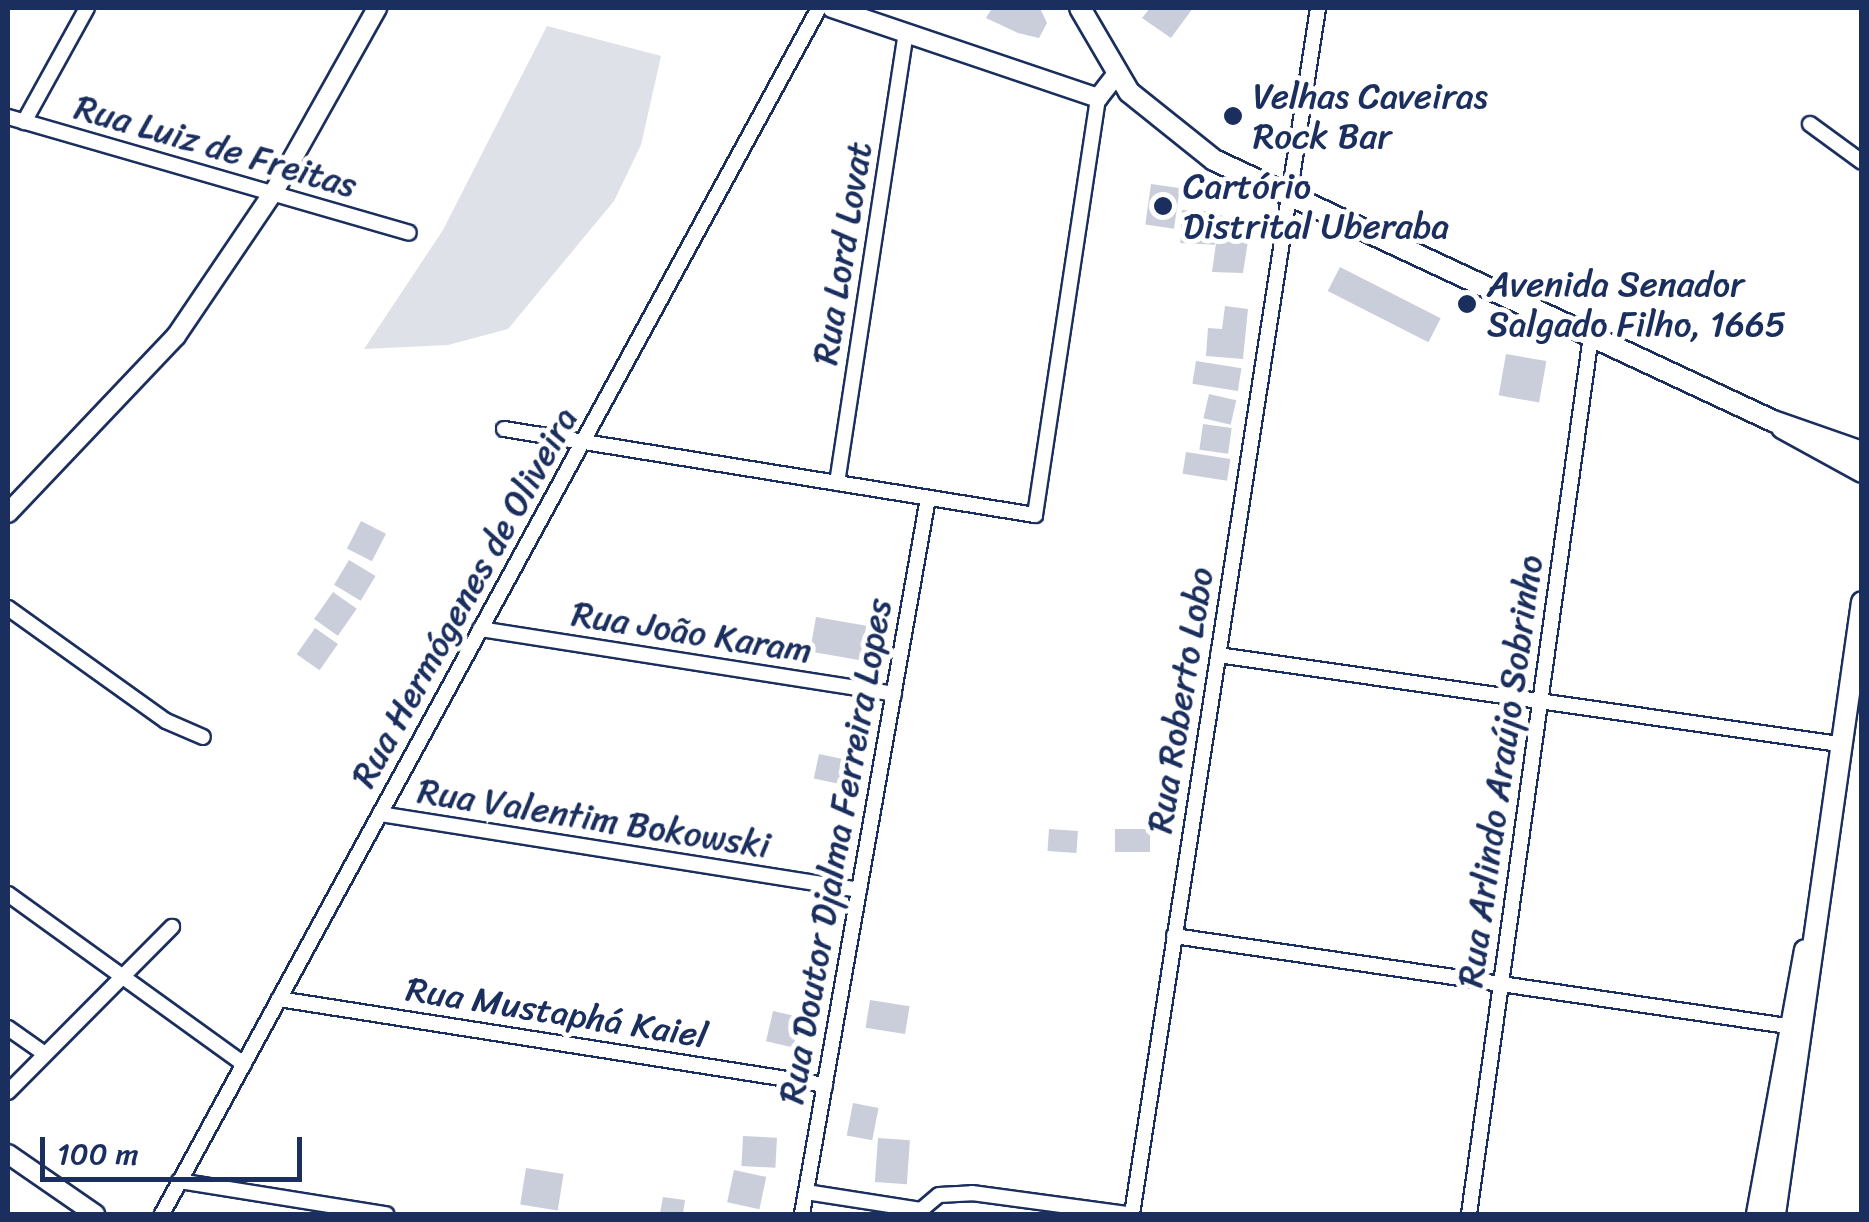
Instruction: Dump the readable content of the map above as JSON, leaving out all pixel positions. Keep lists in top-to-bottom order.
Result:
{
  "streets": {
    "street": [
      "Rua Luiz de Freitas",
      "Rua Lord Lovat",
      "Rua Hermógenes de Oliveira",
      "Rua João Karam",
      "Rua Roberto Lobo",
      "Rua Arlindo Araújo Sobrinho",
      "Rua Valentim Bokowski",
      "Rua Doutor Djalma Ferreira Lopes",
      "Rua Mustaphá Kaiel"
    ]
  },
  "crossings": [
    ["Rua Hermógenes de Oliveira", "Rua João Karam"],
    ["Rua Hermógenes de Oliveira", "Rua Valentim Bokowski"],
    ["Rua Hermógenes de Oliveira", "Rua Mustaphá Kaiel"],
    ["Rua João Karam", "Rua Doutor Djalma Ferreira Lopes"],
    ["Rua Valentim Bokowski", "Rua Doutor Djalma Ferreira Lopes"],
    ["Rua Doutor Djalma Ferreira Lopes", "Rua Mustaphá Kaiel"]
  ],
  "places": ["Velhas Caveiras Rock Bar", "Cartório Distrital Uberaba", "Avenida Senador Salgado Filho, 1665"],
  "scale_bar": "100 m"
}
